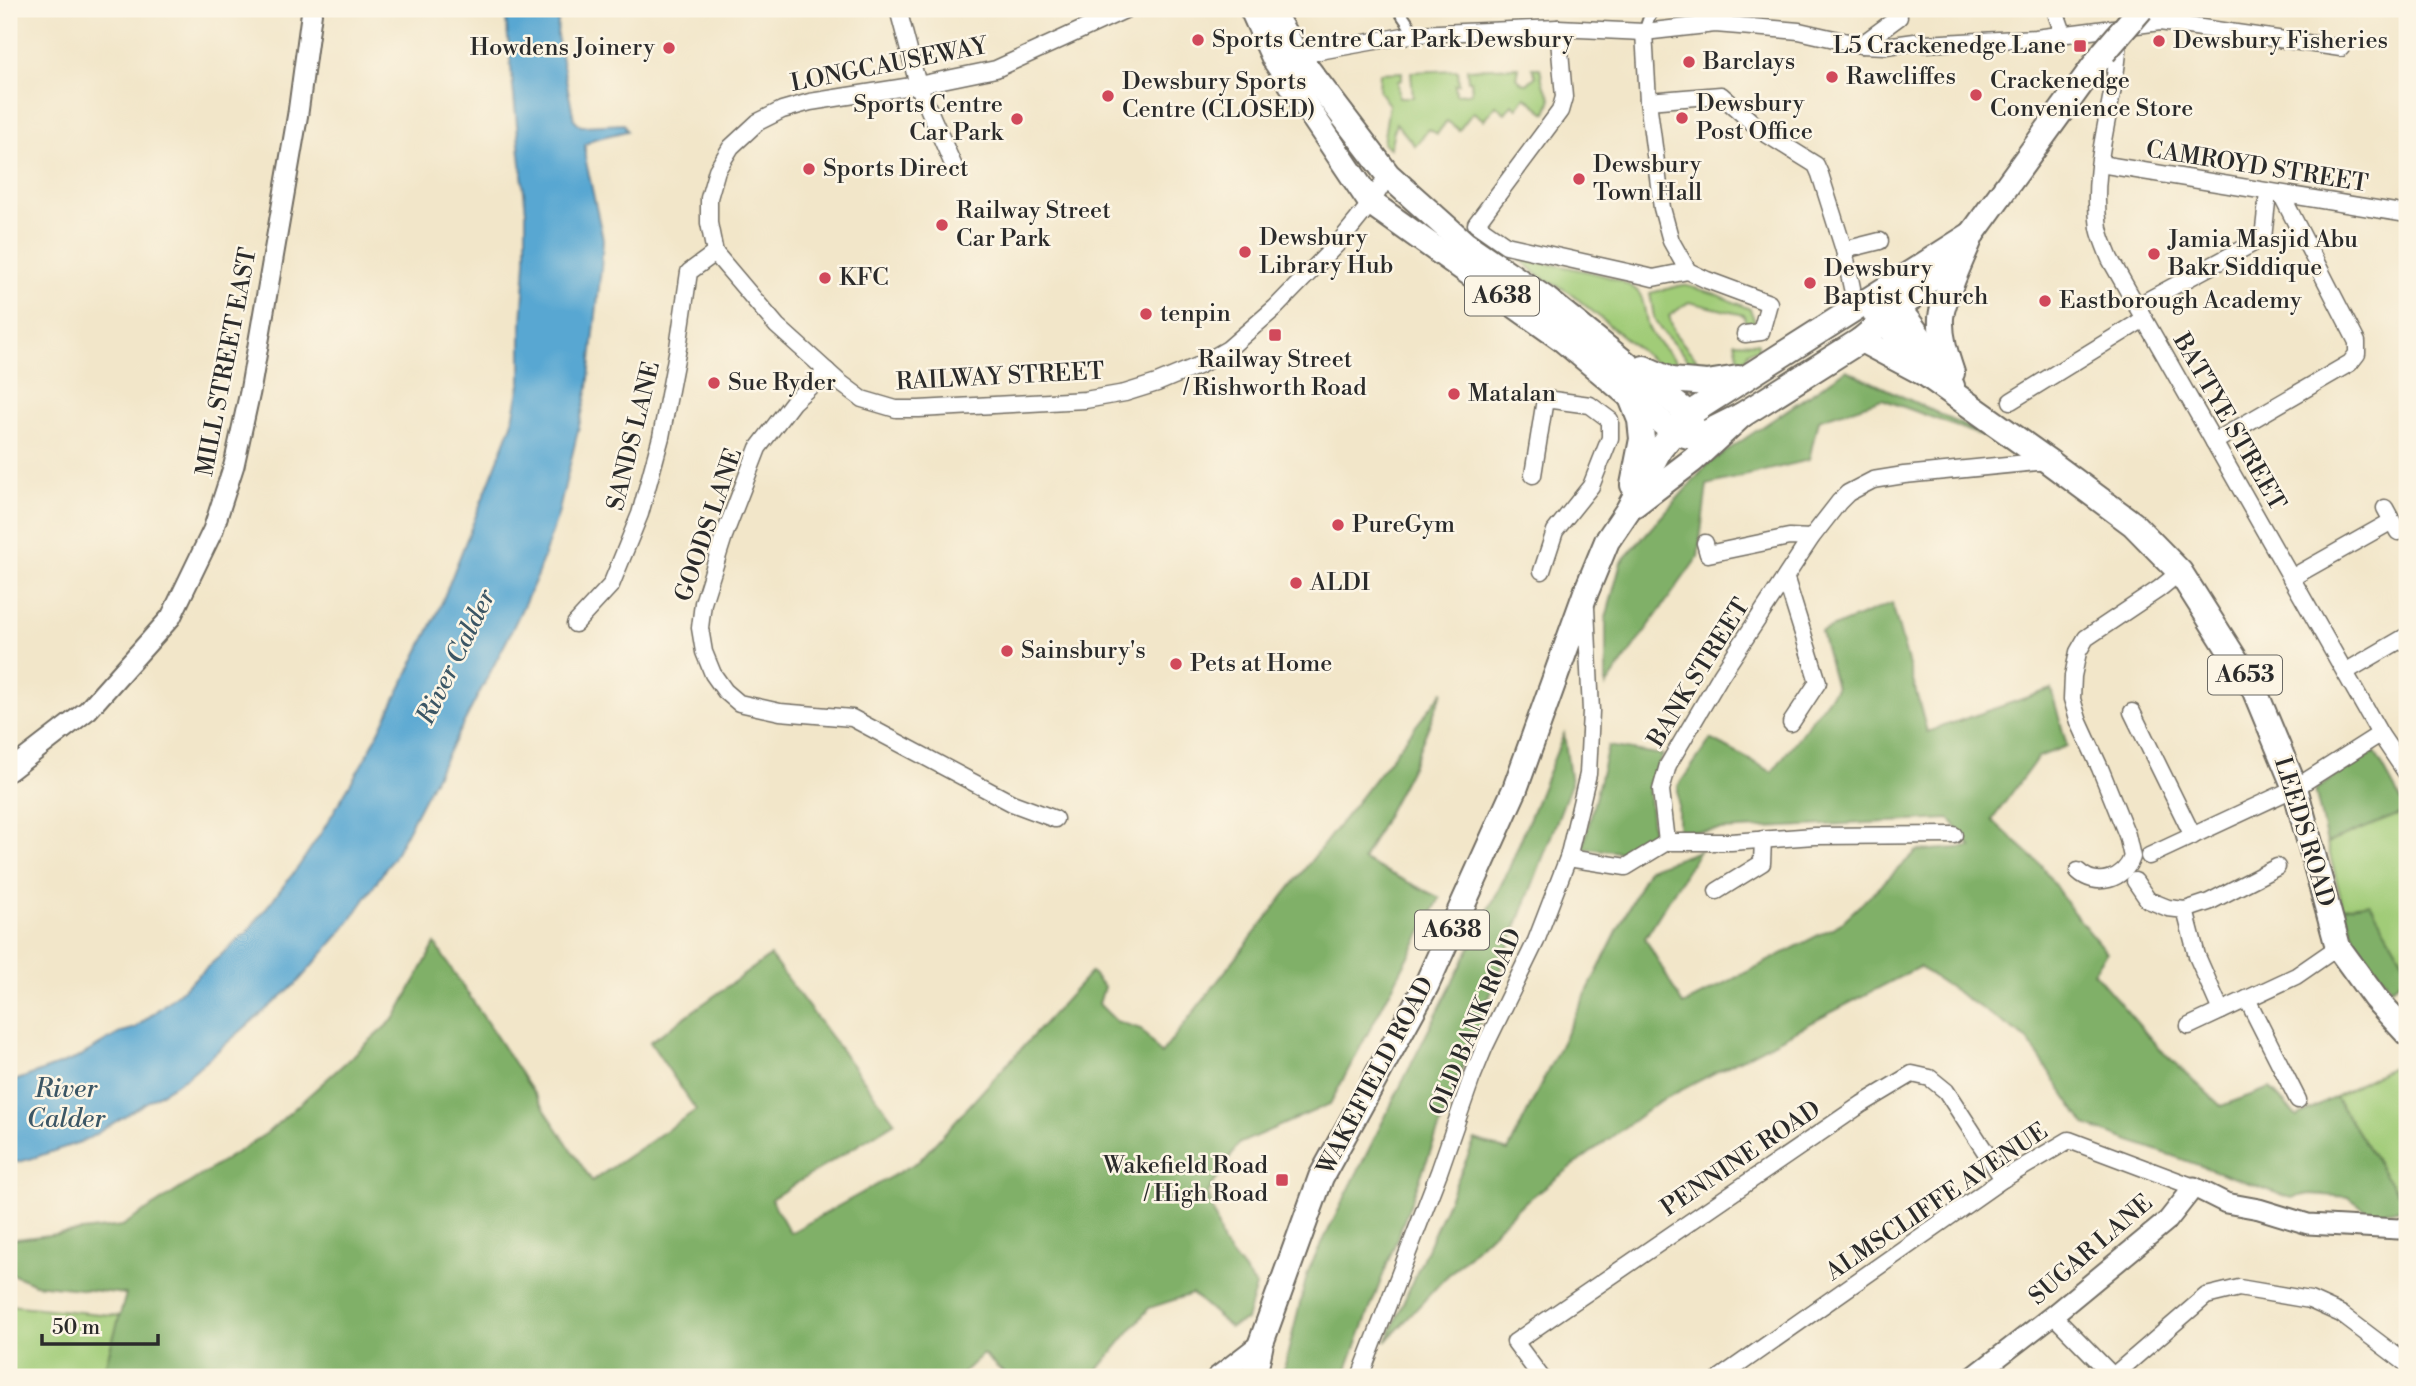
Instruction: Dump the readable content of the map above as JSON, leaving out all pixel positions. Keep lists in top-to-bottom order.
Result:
{
  "streets": {
    "main road": [
      "A638",
      "A653",
      "LEEDS ROAD",
      "WAKEFIELD ROAD"
    ],
    "street": [
      "LONGCAUSEWAY",
      "CAMROYD STREET",
      "MILL STREET EAST",
      "RAILWAY STREET",
      "BATTYE STREET",
      "SANDS LANE",
      "GOODS LANE",
      "BANK STREET",
      "OLD BANK ROAD",
      "PENNINE ROAD",
      "ALMSCLIFFE AVENUE",
      "SUGAR LANE"
    ]
  },
  "crossings": [
    ["LONGCAUSEWAY", "RAILWAY STREET"],
    ["LONGCAUSEWAY", "SANDS LANE"],
    ["CAMROYD STREET", "BATTYE STREET"],
    ["A638", "RAILWAY STREET"],
    ["A638", "LEEDS ROAD"],
    ["A638", "WAKEFIELD ROAD"],
    ["RAILWAY STREET", "SANDS LANE"],
    ["RAILWAY STREET", "GOODS LANE"],
    ["BANK STREET", "LEEDS ROAD"],
    ["OLD BANK ROAD", "WAKEFIELD ROAD"],
    ["PENNINE ROAD", "ALMSCLIFFE AVENUE"],
    ["ALMSCLIFFE AVENUE", "SUGAR LANE"]
  ],
  "water": ["River Calder"],
  "places": {
    "other": [
      "Sports Centre Car Park Dewsbury",
      "Dewsbury Fisheries",
      "Howdens Joinery",
      "Barclays",
      "Rawcliffes",
      "Crackenedge Convenience Store",
      "Dewsbury Sports Centre (CLOSED)",
      "Dewsbury Post Office",
      "Sports Centre Car Park",
      "Sports Direct",
      "Dewsbury Town Hall",
      "Railway Street Car Park",
      "Dewsbury Library Hub",
      "Jamia Masjid Abu Bakr Siddique",
      "KFC",
      "Dewsbury Baptist Church",
      "Eastborough Academy",
      "tenpin",
      "Sue Ryder",
      "Matalan",
      "PureGym",
      "ALDI",
      "Sainsbury's",
      "Pets at Home"
    ],
    "transit": ["L5 Crackenedge Lane", "Railway Street / Rishworth Road", "Wakefield Road / High Road"]
  },
  "scale_bar": "50 m"
}
